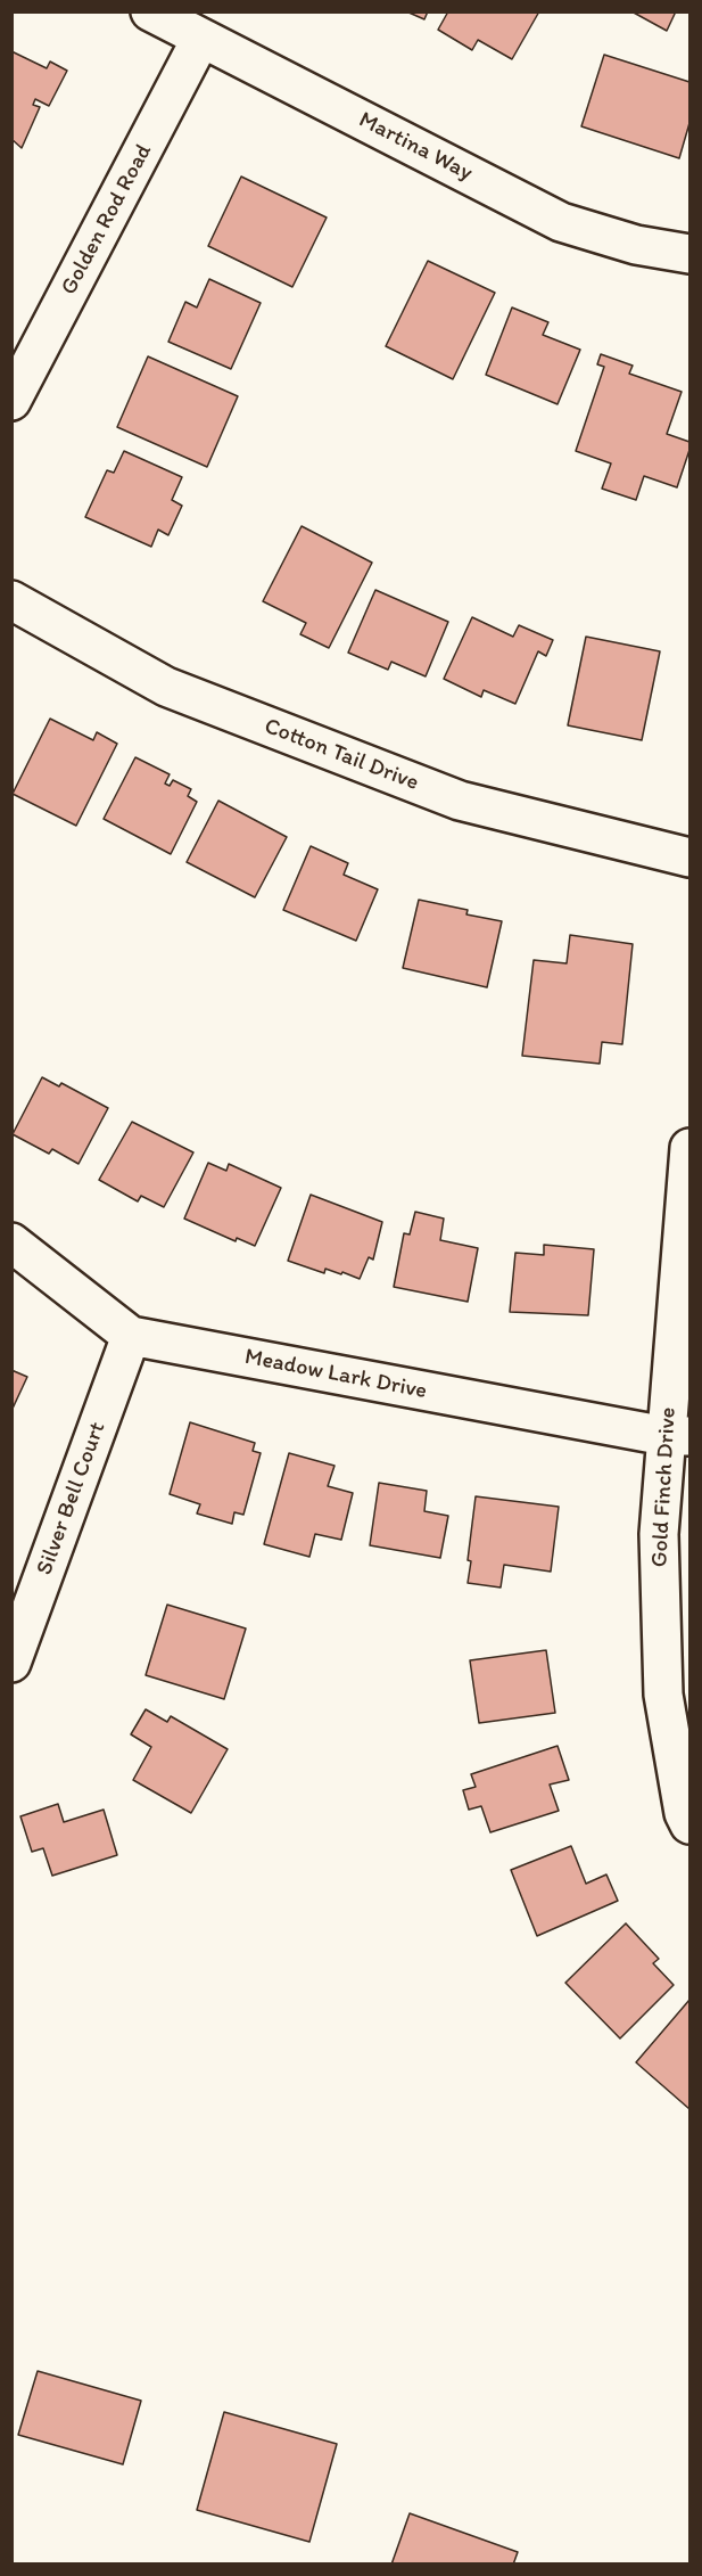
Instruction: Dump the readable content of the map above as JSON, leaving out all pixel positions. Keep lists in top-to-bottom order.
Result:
{
  "streets": {
    "street": [
      "Martina Way",
      "Golden Rod Road",
      "Cotton Tail Drive",
      "Meadow Lark Drive",
      "Gold Finch Drive",
      "Silver Bell Court"
    ]
  },
  "crossings": [
    ["Martina Way", "Golden Rod Road"],
    ["Meadow Lark Drive", "Gold Finch Drive"],
    ["Meadow Lark Drive", "Silver Bell Court"]
  ]
}
